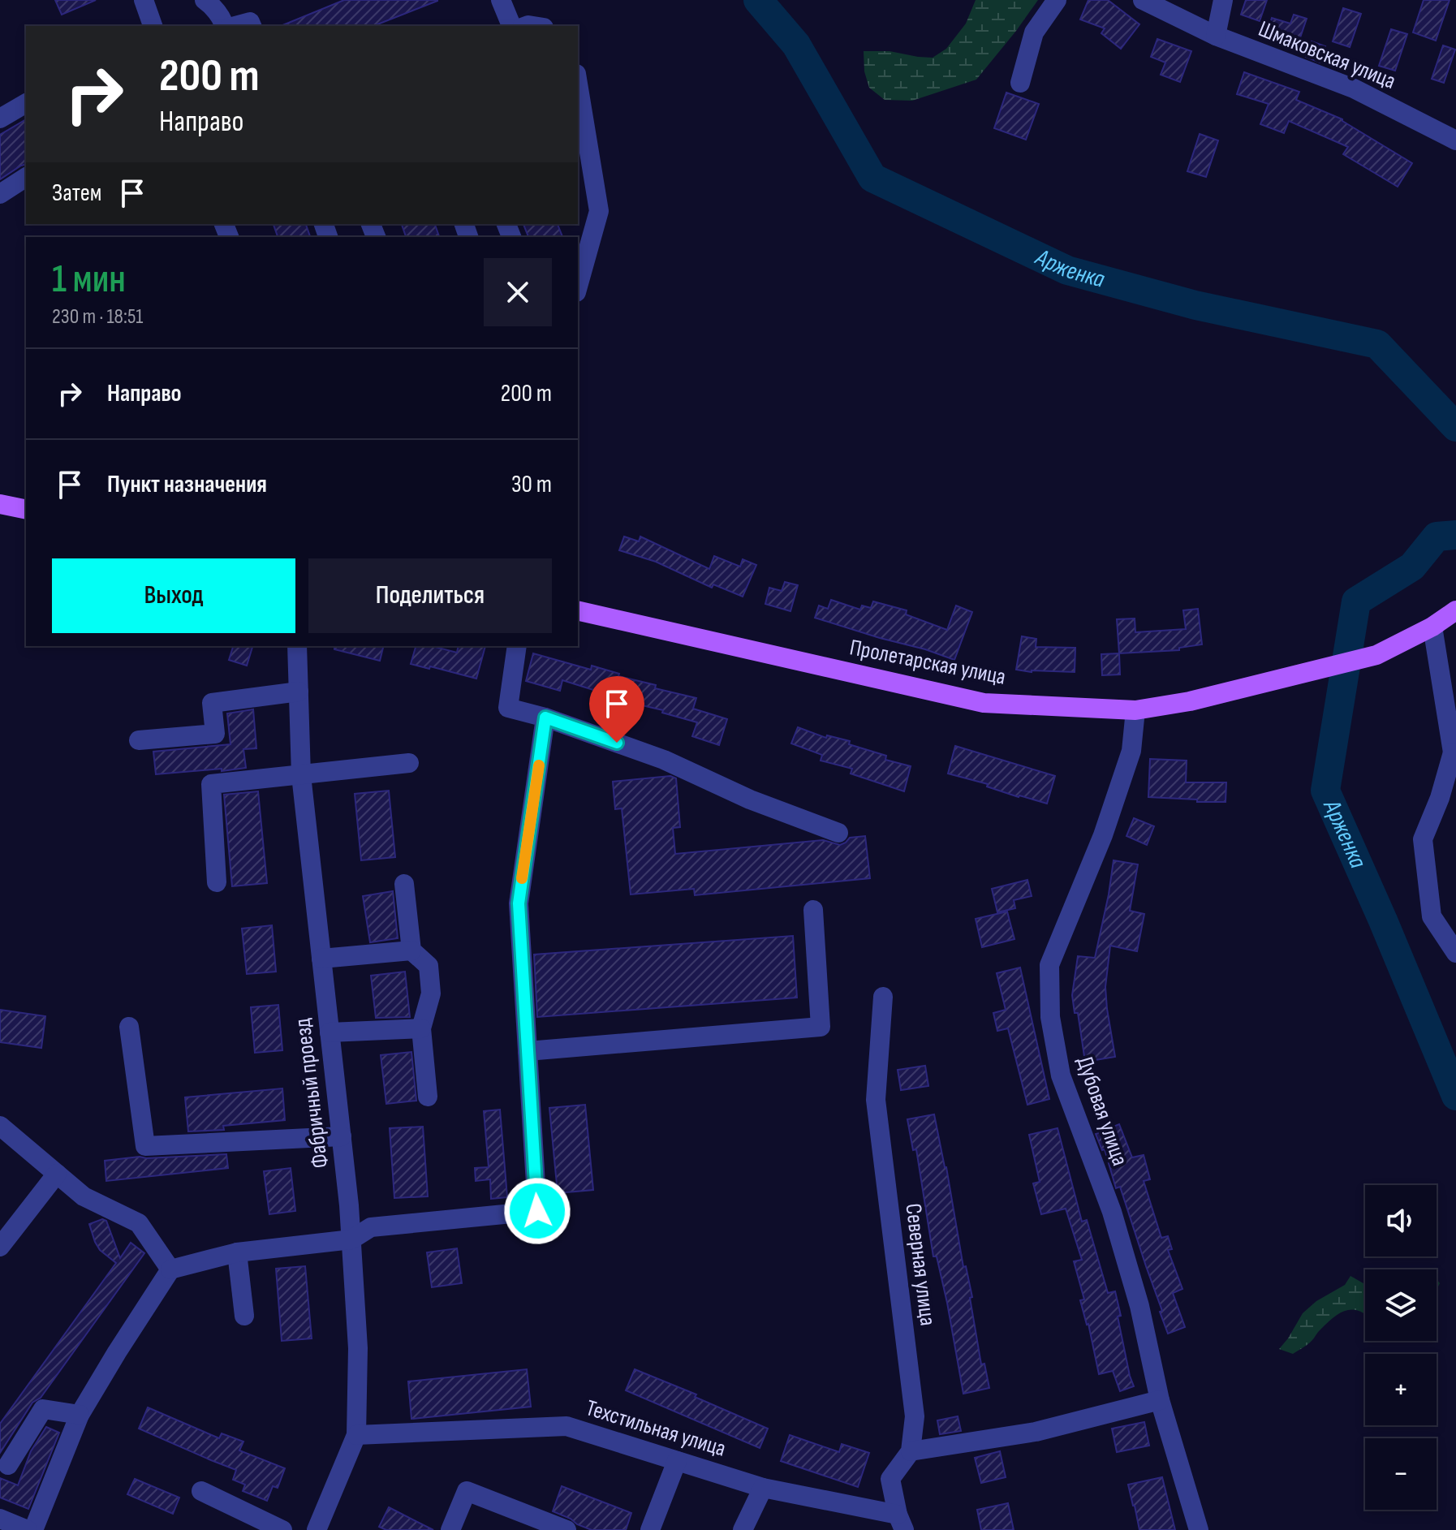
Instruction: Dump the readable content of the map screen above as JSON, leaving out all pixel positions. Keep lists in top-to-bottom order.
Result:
{
  "streets": {
    "main road": ["Пролетарская улица"],
    "street": [
      "Шмаковская улица",
      "Фабричный проезд",
      "Дубовая улица",
      "Северная улица",
      "Техстильная улица"
    ]
  },
  "crossings": [
    ["Пролетарская улица", "Дубовая улица"],
    ["Фабричный проезд", "Техстильная улица"],
    ["Северная улица", "Техстильная улица"]
  ],
  "water": ["Арженка"],
  "page": {
    "turn": ["200 m", "Направо"],
    "then": "Затем",
    "heading": ["1 мин", "230 m · 18:51"],
    "list": [
      {
        "name": "Направо",
        "value": "200 m"
      },
      {
        "name": "Пункт назначения",
        "value": "30 m"
      }
    ],
    "buttons": ["Выход", "Поделиться"],
    "map_buttons": ["+", "−"]
  }
}
